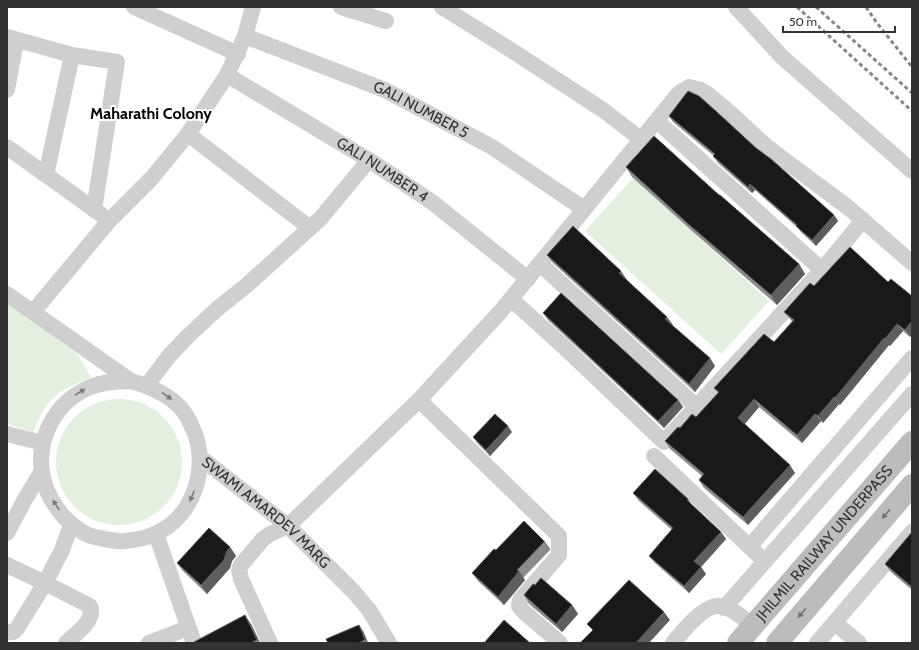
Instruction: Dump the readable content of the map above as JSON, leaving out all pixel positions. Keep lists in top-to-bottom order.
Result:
{
  "streets": {
    "main road": ["JHILMIL RAILWAY UNDERPASS"],
    "street": ["GALI NUMBER 5", "GALI NUMBER 4", "SWAMI AMARDEV MARG"]
  },
  "districts": ["Maharathi Colony"],
  "scale_bar": "50 m"
}
